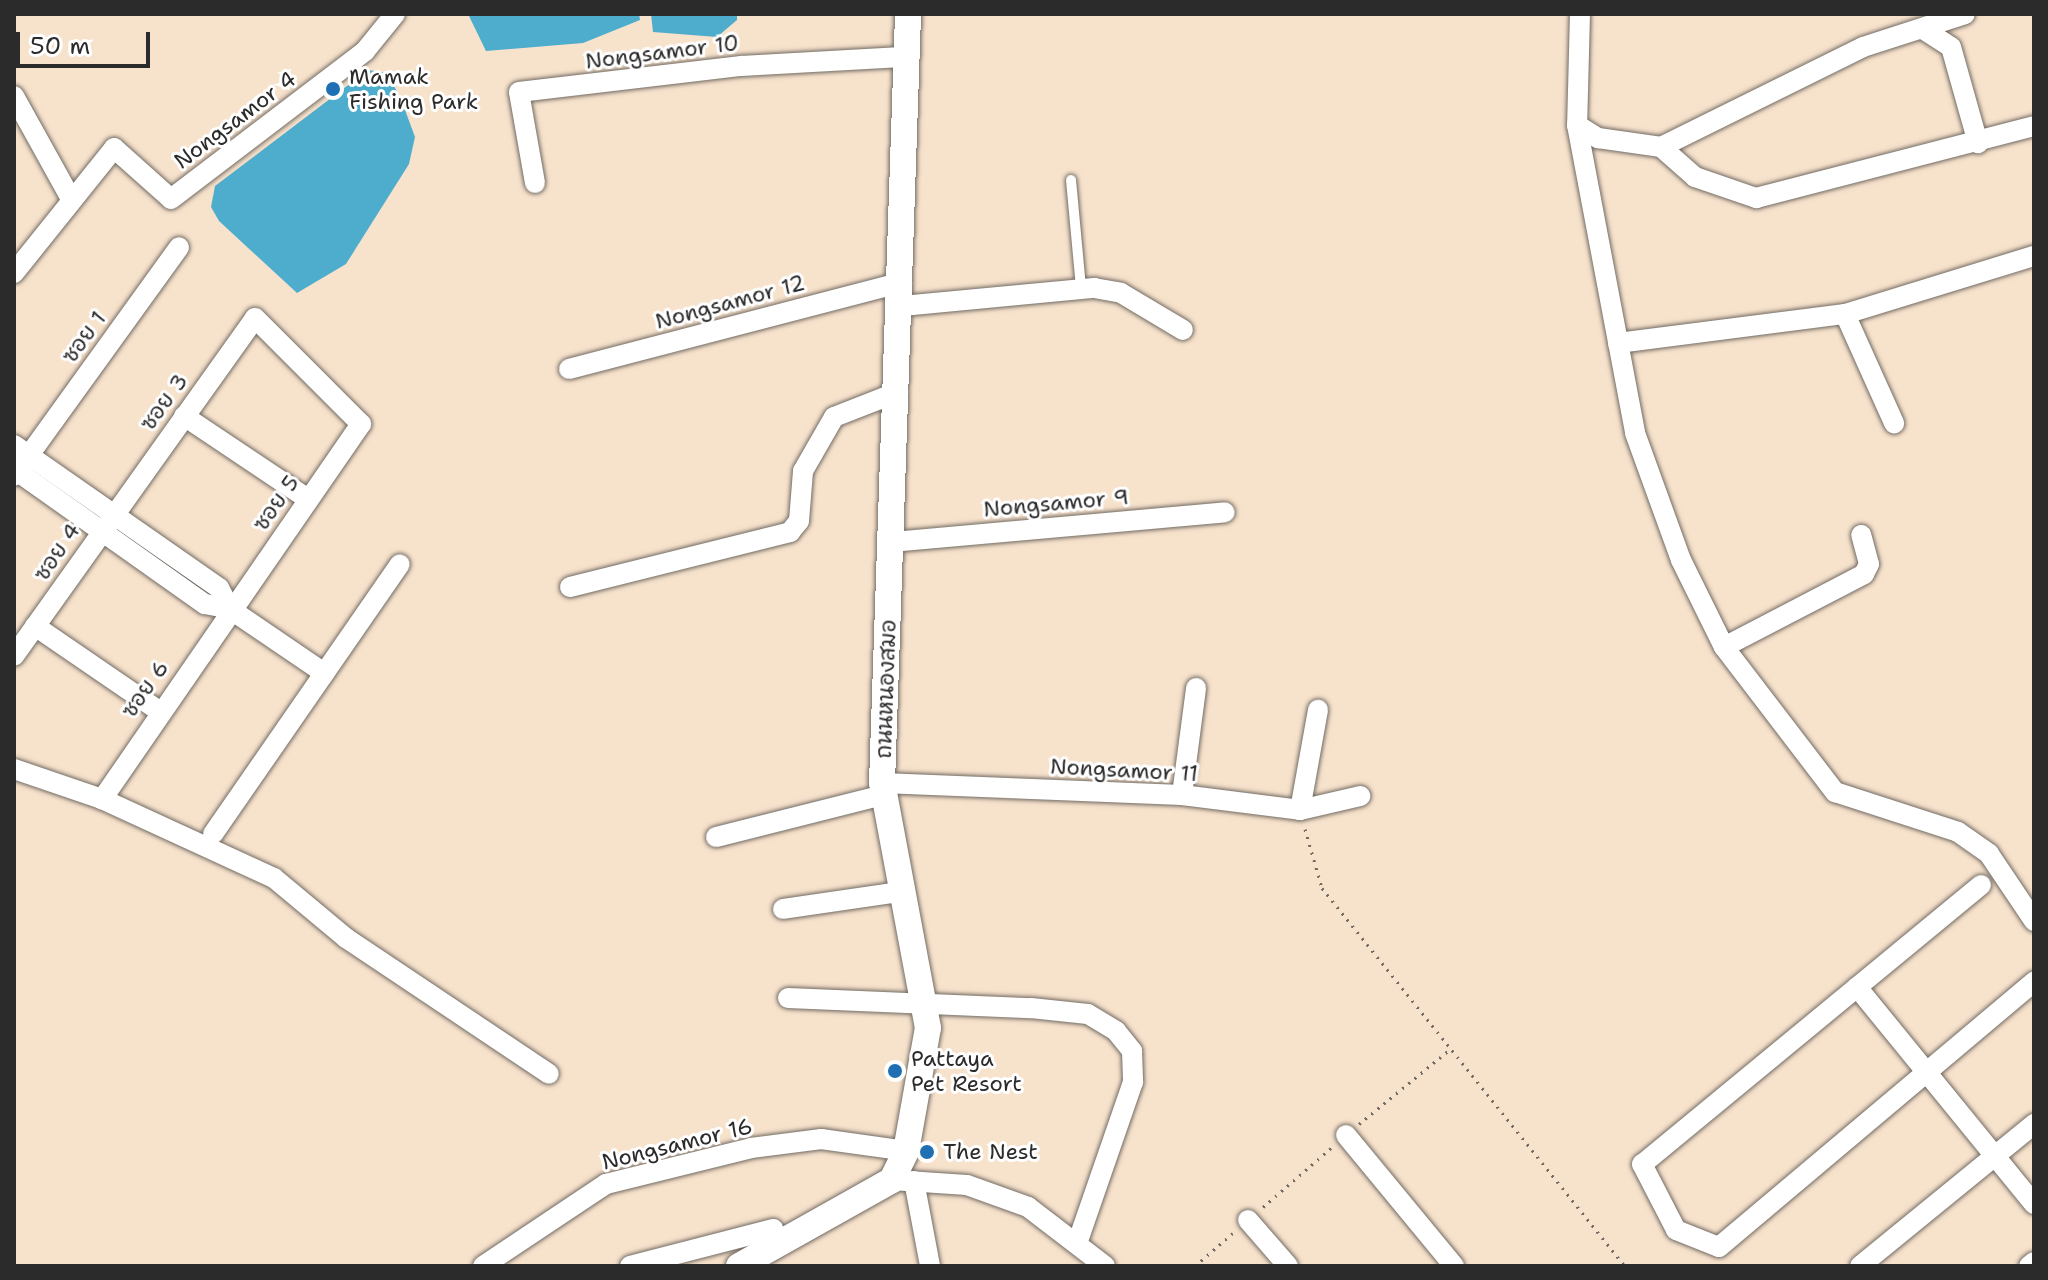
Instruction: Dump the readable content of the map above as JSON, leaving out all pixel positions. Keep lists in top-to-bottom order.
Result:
{
  "streets": {
    "street": [
      "Nongsamor 10",
      "Nongsamor 4",
      "Nongsamor 12",
      "ซอย 1",
      "ซอย 3",
      "ซอย 5",
      "Nongsamor 9",
      "ซอย 4",
      "ซอย 6",
      "ถนนหนองสมอ",
      "Nongsamor 11",
      "Nongsamor 16"
    ]
  },
  "crossings": [
    ["Nongsamor 10", "ถนนหนองสมอ"],
    ["Nongsamor 12", "ถนนหนองสมอ"],
    ["ซอย 3", "ซอย 5"],
    ["ซอย 3", "ซอย 4"],
    ["ซอย 5", "ซอย 6"],
    ["Nongsamor 9", "ถนนหนองสมอ"],
    ["ถนนหนองสมอ", "Nongsamor 11"],
    ["ถนนหนองสมอ", "Nongsamor 16"]
  ],
  "places": ["Mamak Fishing Park", "Pattaya Pet Resort", "The Nest"],
  "scale_bar": "50 m"
}
